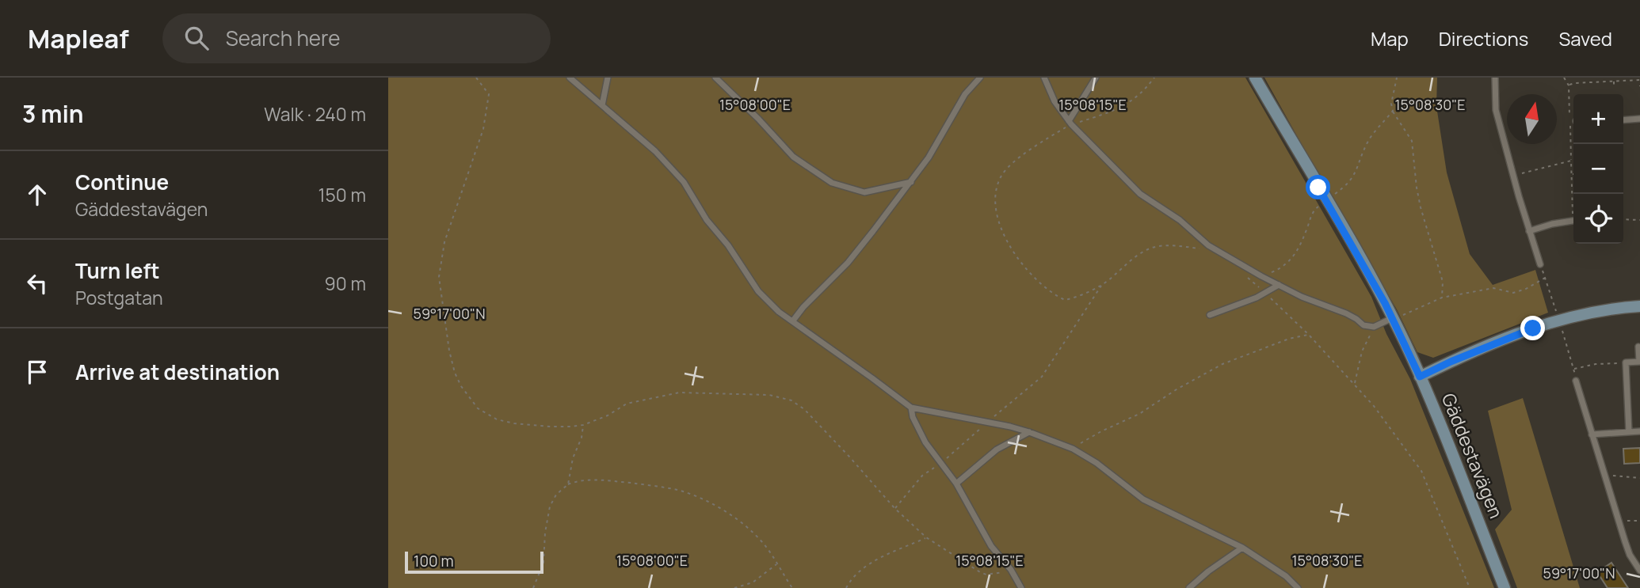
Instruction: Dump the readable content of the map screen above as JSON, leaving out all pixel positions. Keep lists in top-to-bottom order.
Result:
{
  "streets": {
    "street": ["Gäddestavägen"]
  },
  "scale_bar": "100 m",
  "north": "top",
  "page": {
    "header": "Mapleaf",
    "search": "Search here",
    "nav": ["Map", "Directions", "Saved"],
    "heading": ["3 min", "Walk · 240 m"],
    "map_buttons": ["+", "−"],
    "list": [
      ["Continue", "Gäddestavägen", "150 m"],
      ["Turn left", "Postgatan", "90 m"],
      "Arrive at destination"
    ],
    "scale": "100 m"
  },
  "coordinates": [
    "15°08'00\"E",
    "15°08'15\"E",
    "15°08'30\"E",
    "59°17'00\"N"
  ]
}
